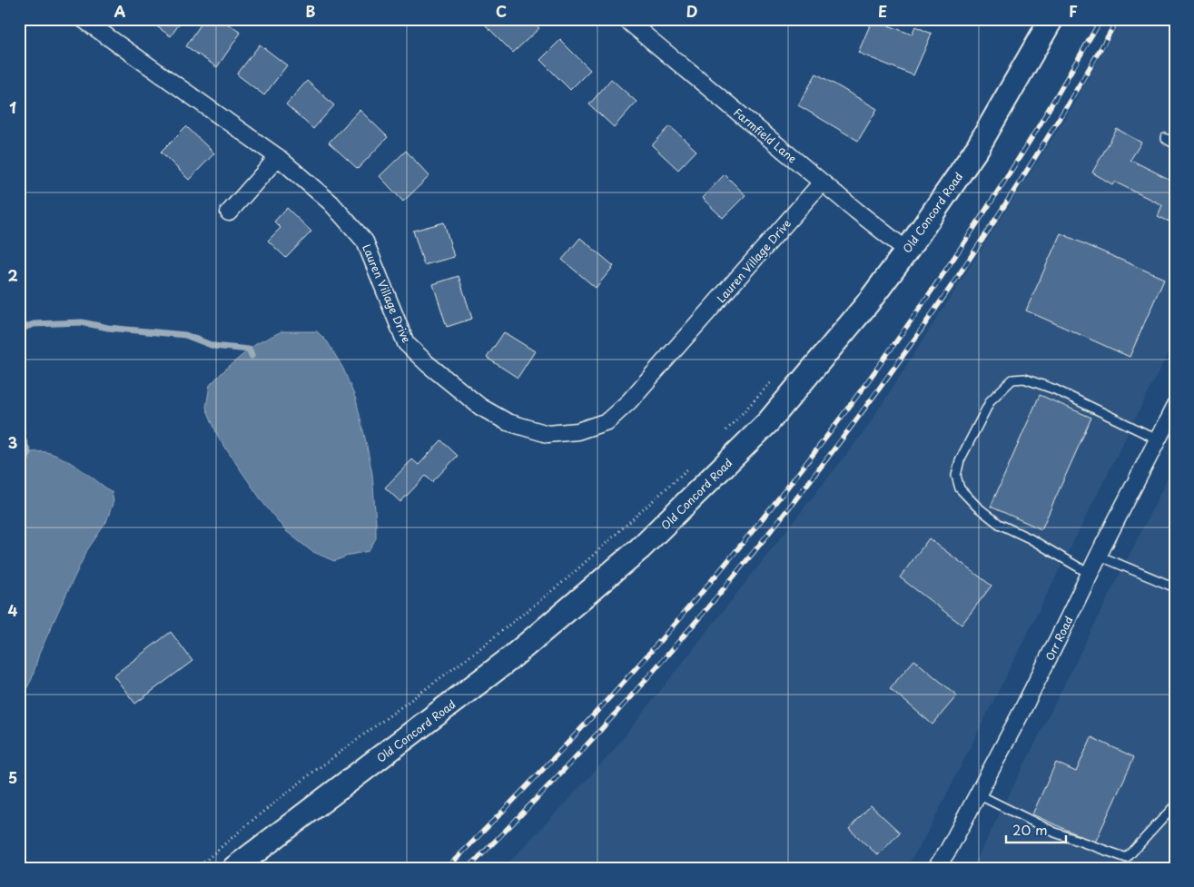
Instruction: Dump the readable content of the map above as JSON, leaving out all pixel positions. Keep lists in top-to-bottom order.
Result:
{
  "streets": {
    "street": [
      "Farmfield Lane",
      "Old Concord Road",
      "Lauren Village Drive",
      "Orr Road"
    ]
  },
  "crossings": [
    ["Farmfield Lane", "Old Concord Road"],
    ["Farmfield Lane", "Lauren Village Drive"]
  ],
  "scale_bar": "20 m",
  "grid": {
    "columns": [
      "A",
      "B",
      "C",
      "D",
      "E",
      "F"
    ],
    "rows": [
      "1",
      "2",
      "3",
      "4",
      "5"
    ]
  }
}
